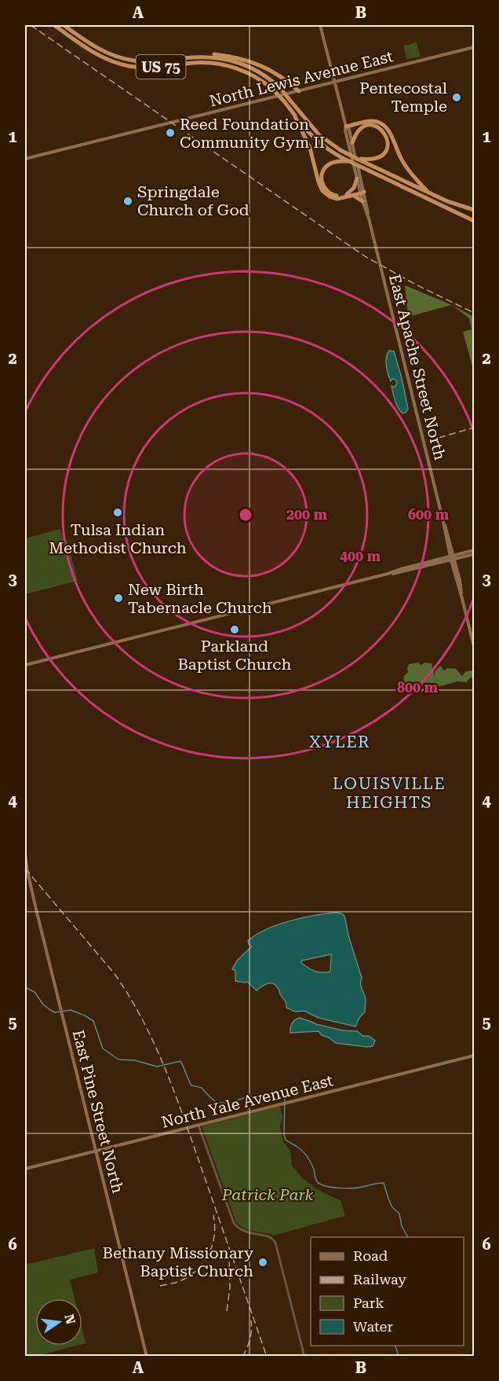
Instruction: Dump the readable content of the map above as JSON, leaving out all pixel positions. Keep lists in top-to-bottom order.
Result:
{
  "streets": {
    "highway": ["US 75"],
    "main road": [
      "North Lewis Avenue East",
      "East Apache Street North",
      "North Yale Avenue East",
      "East Pine Street North"
    ]
  },
  "crossings": [
    ["North Lewis Avenue East", "East Apache Street North"],
    ["North Yale Avenue East", "East Pine Street North"]
  ],
  "districts": ["XYLER", "LOUISVILLE HEIGHTS"],
  "parks": ["Patrick Park"],
  "places": [
    "Pentecostal Temple",
    "Reed Foundation Community Gym II",
    "Springdale Church of God",
    "Tulsa Indian Methodist Church",
    "New Birth Tabernacle Church",
    "Parkland Baptist Church",
    "Bethany Missionary Baptist Church"
  ],
  "legend": [
    "Road",
    "Railway",
    "Park",
    "Water"
  ],
  "north": "right",
  "grid": {
    "columns": ["A", "B"],
    "rows": [
      "1",
      "2",
      "3",
      "4",
      "5",
      "6"
    ]
  },
  "rings": [
    "200 m",
    "600 m",
    "400 m",
    "800 m"
  ]
}
